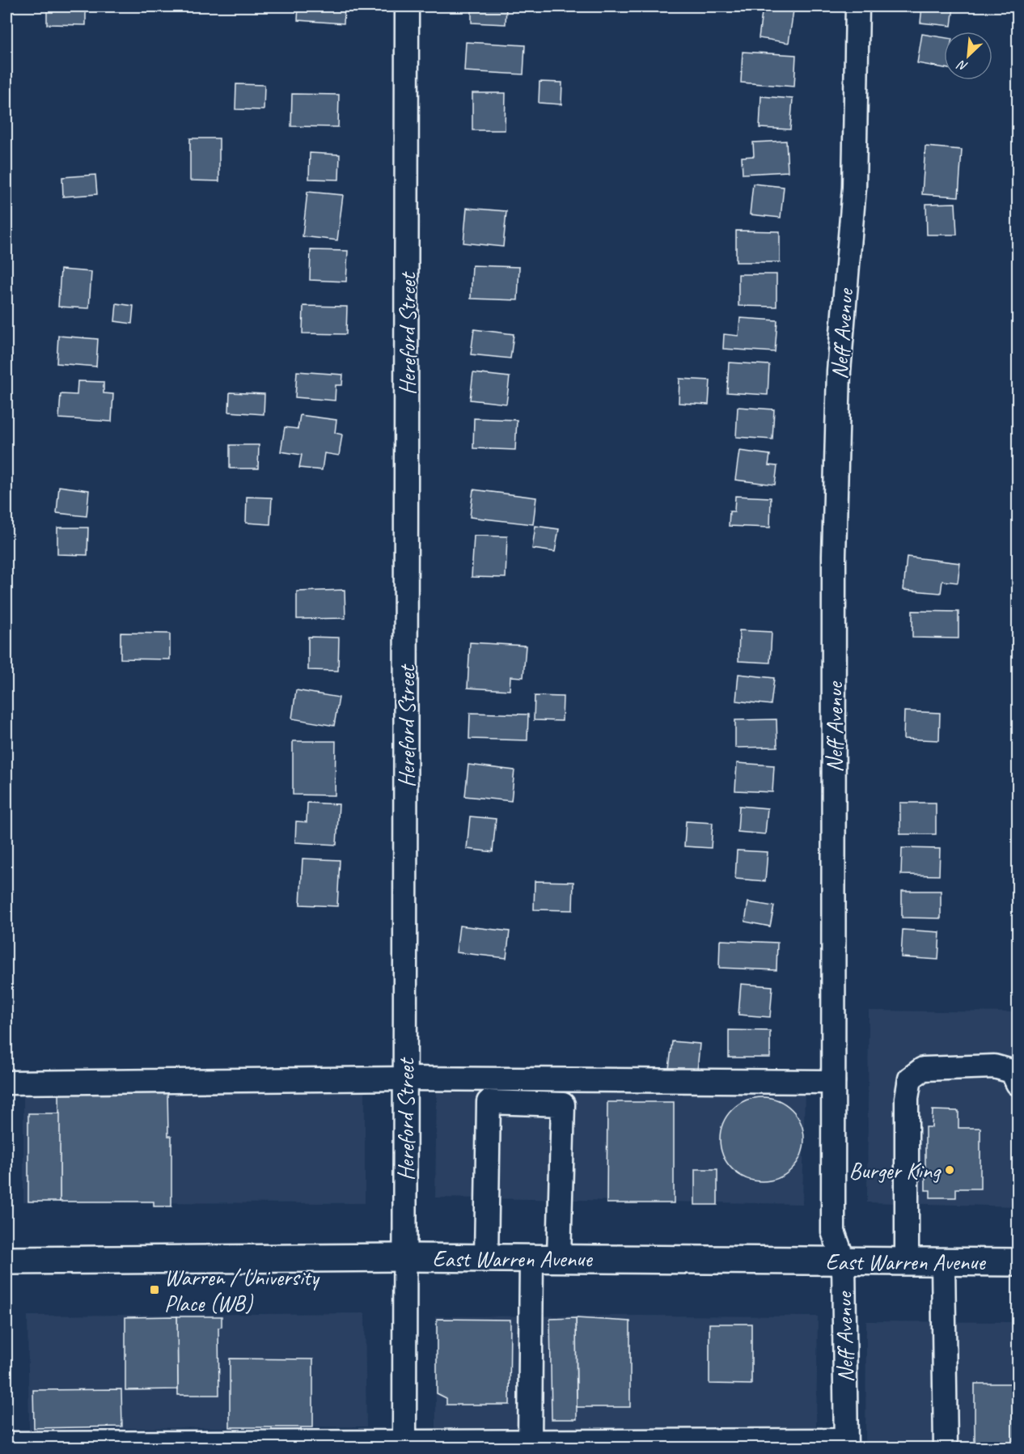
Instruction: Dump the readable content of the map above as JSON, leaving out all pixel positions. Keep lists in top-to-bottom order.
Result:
{
  "streets": {
    "main road": ["East Warren Avenue"],
    "street": ["Hereford Street", "Neff Avenue"]
  },
  "crossings": [
    ["Hereford Street", "East Warren Avenue"],
    ["Neff Avenue", "East Warren Avenue"]
  ],
  "places": {
    "other": ["Burger King"],
    "transit": ["Warren / University Place (WB)"]
  },
  "north": "bottom left"
}
